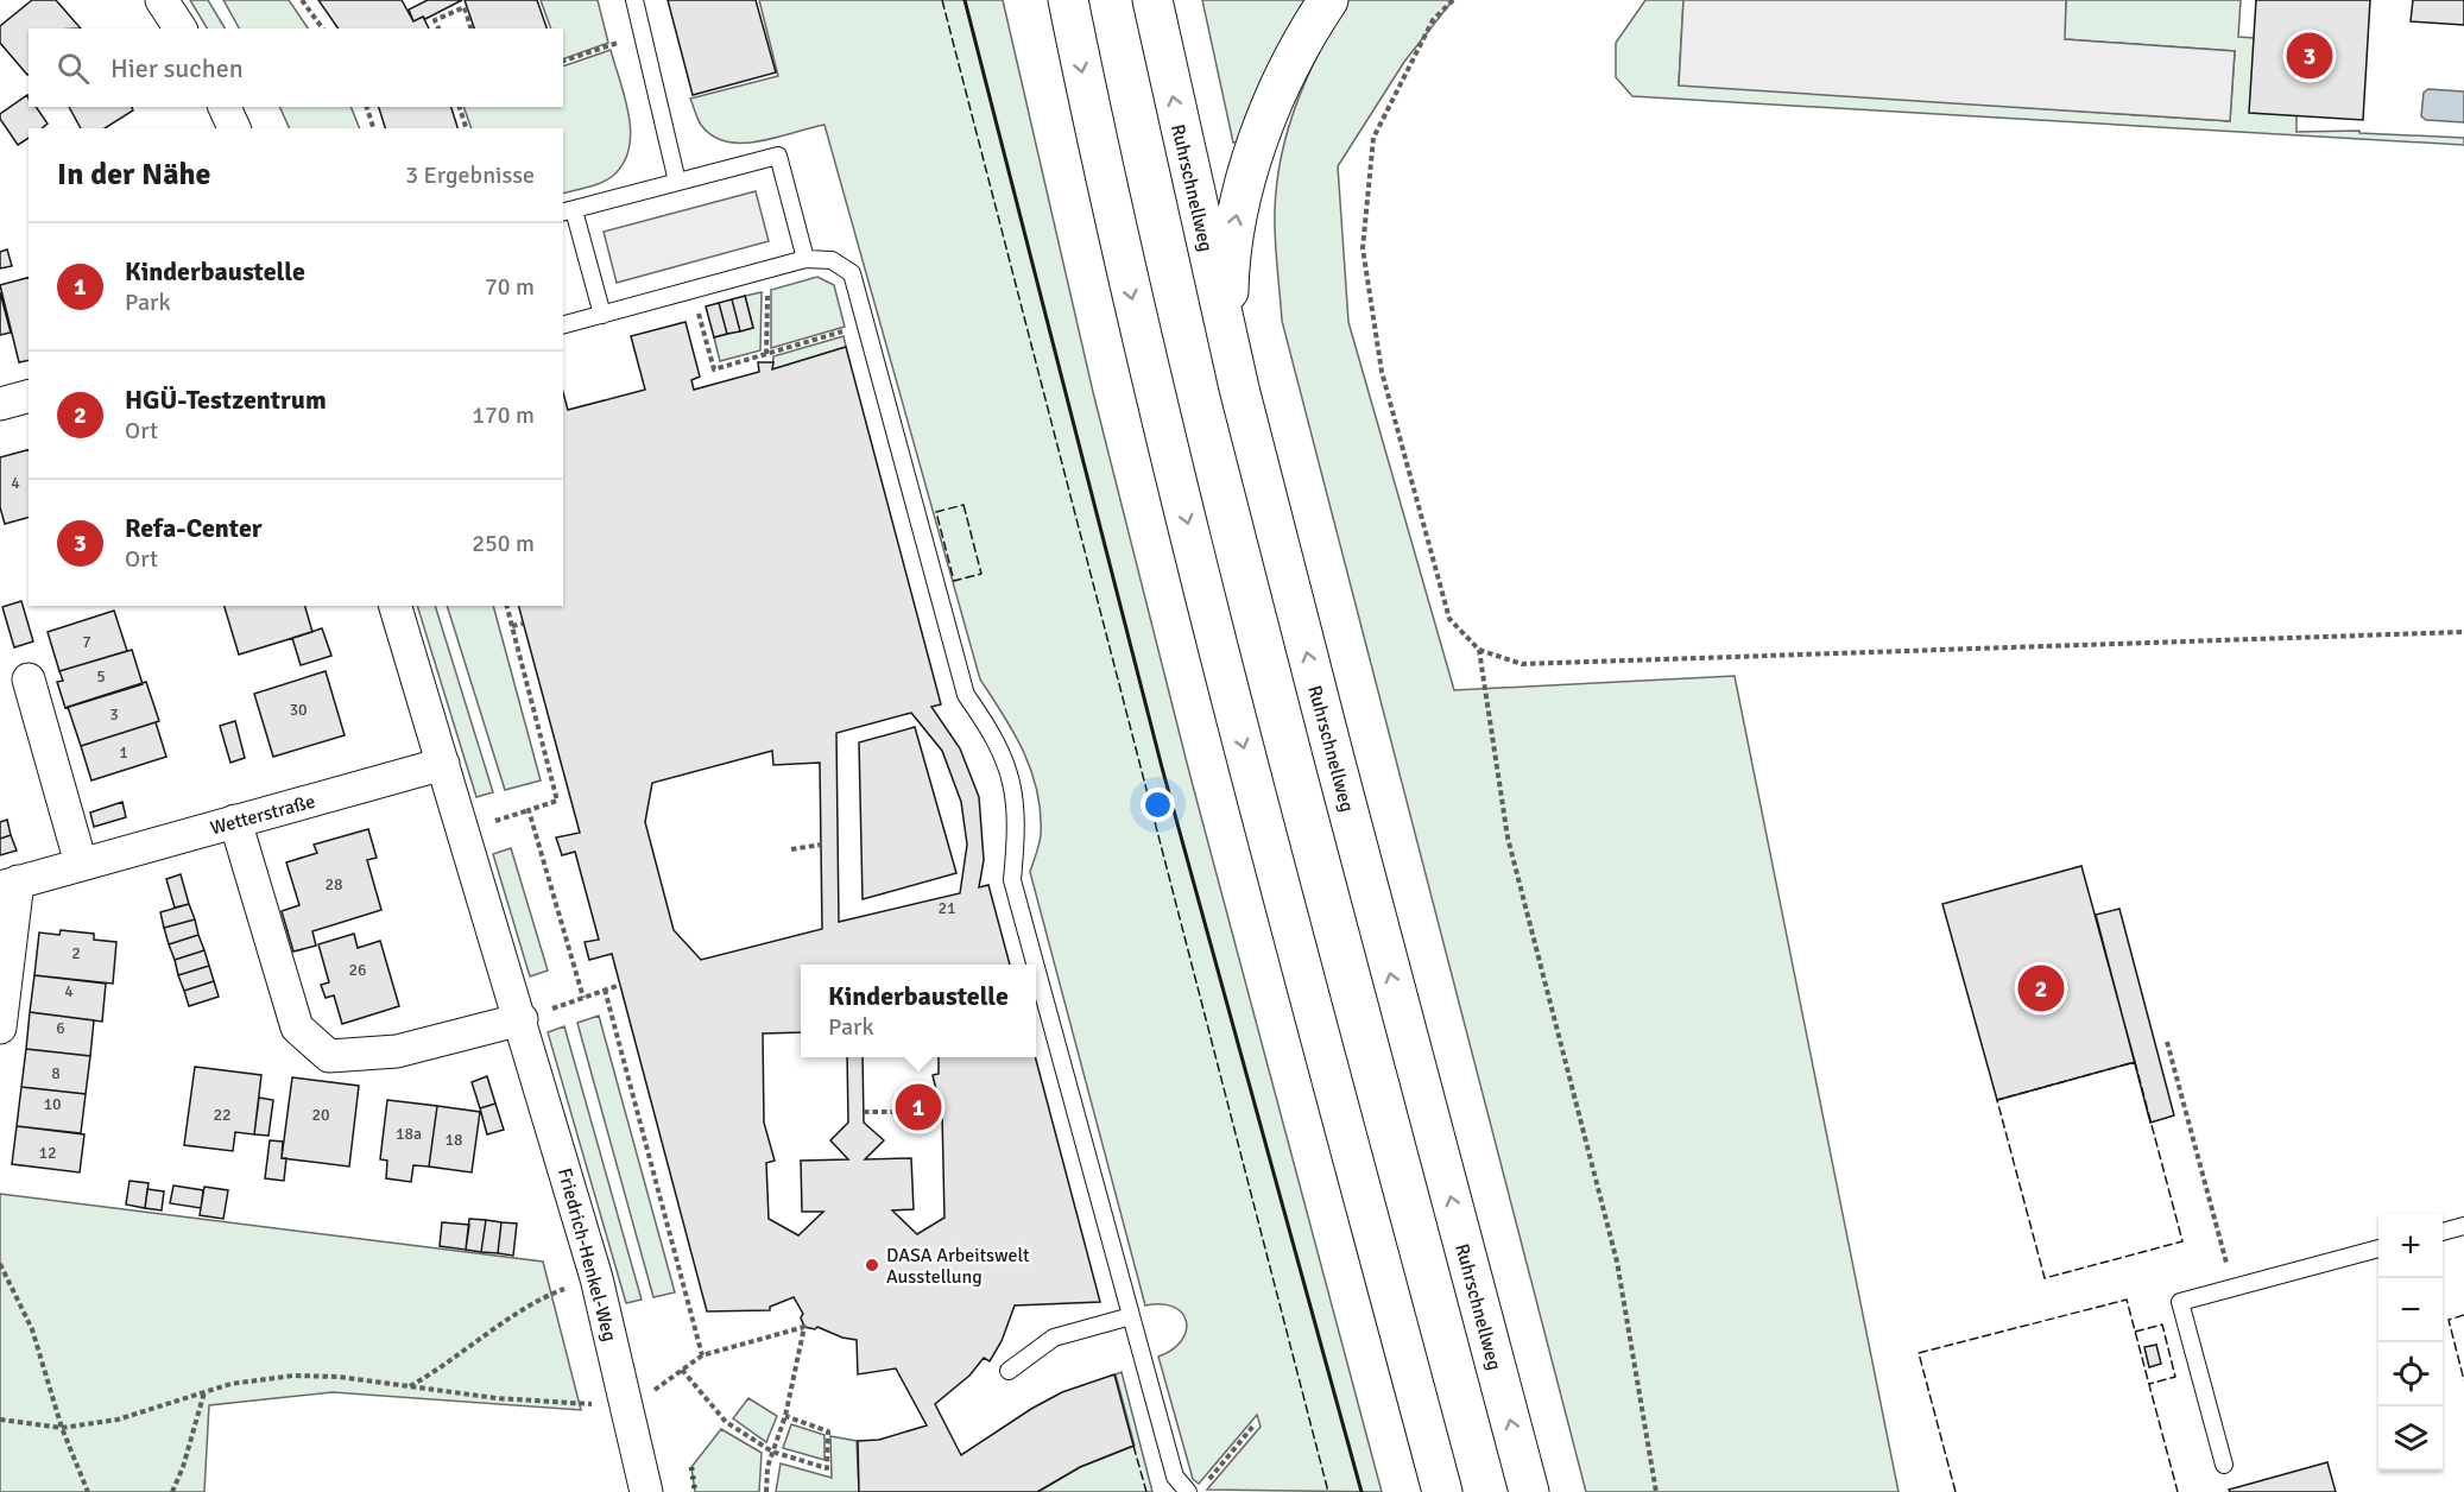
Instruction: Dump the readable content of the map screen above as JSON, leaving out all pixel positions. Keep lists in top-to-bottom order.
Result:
{
  "streets": {
    "highway": ["Ruhrschnellweg"],
    "street": ["Wetterstraße", "Friedrich-Henkel-Weg"]
  },
  "crossings": [
    ["Wetterstraße", "Friedrich-Henkel-Weg"]
  ],
  "places": ["DASA Arbeitswelt Ausstellung"],
  "house_numbers": [
    "4",
    "7",
    "5",
    "30",
    "3",
    "1",
    "28",
    "21",
    "2",
    "26",
    "4",
    "6",
    "8",
    "10",
    "22",
    "20",
    "18a",
    "18",
    "12"
  ],
  "page": {
    "search": "Hier suchen",
    "pins": ["3", "2", "1"],
    "heading": ["In der Nähe", "3 Ergebnisse"],
    "list": [
      {
        "mark": "1",
        "name": "Kinderbaustelle",
        "note": "Park",
        "value": "70 m"
      },
      {
        "mark": "2",
        "name": "HGÜ-Testzentrum",
        "note": "Ort",
        "value": "170 m"
      },
      {
        "mark": "3",
        "name": "Refa-Center",
        "note": "Ort",
        "value": "250 m"
      }
    ],
    "popup": ["Kinderbaustelle", "Park"],
    "map_buttons": ["+", "−"]
  }
}
